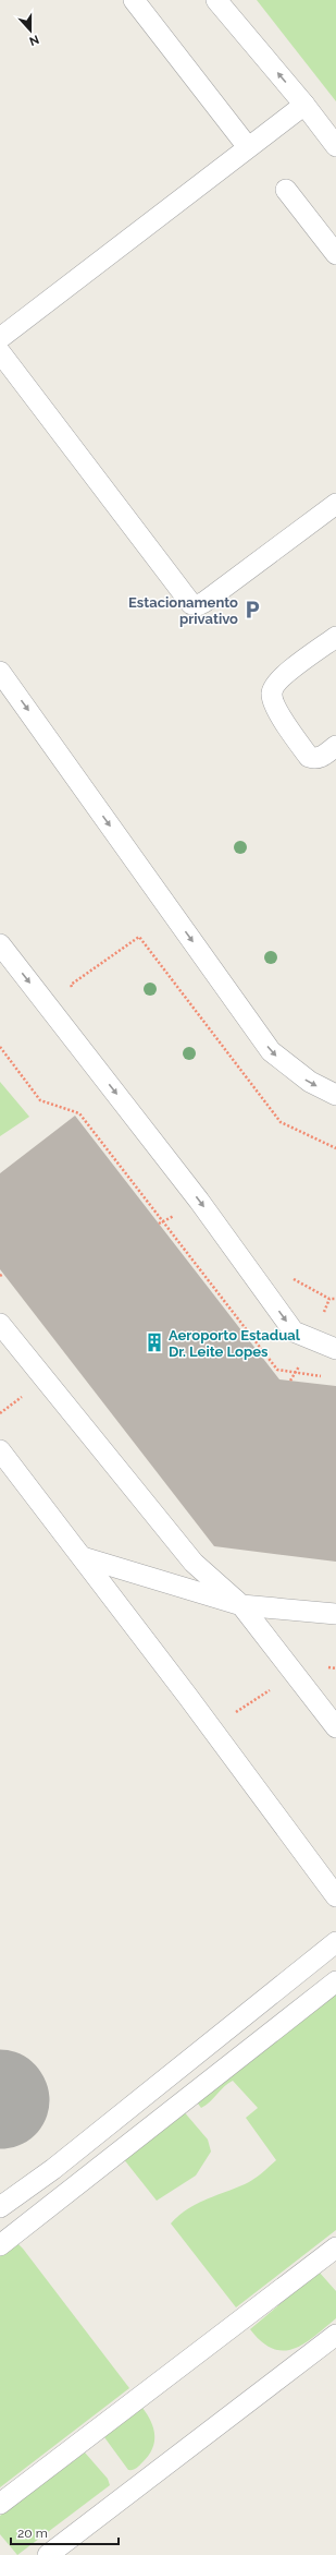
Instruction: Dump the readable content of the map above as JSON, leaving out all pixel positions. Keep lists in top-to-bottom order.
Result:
{
  "places": {
    "parking": ["Estacionamento privativo"],
    "building": ["Aeroporto Estadual Dr. Leite Lopes"]
  },
  "scale_bar": "20 m",
  "north": "bottom"
}
